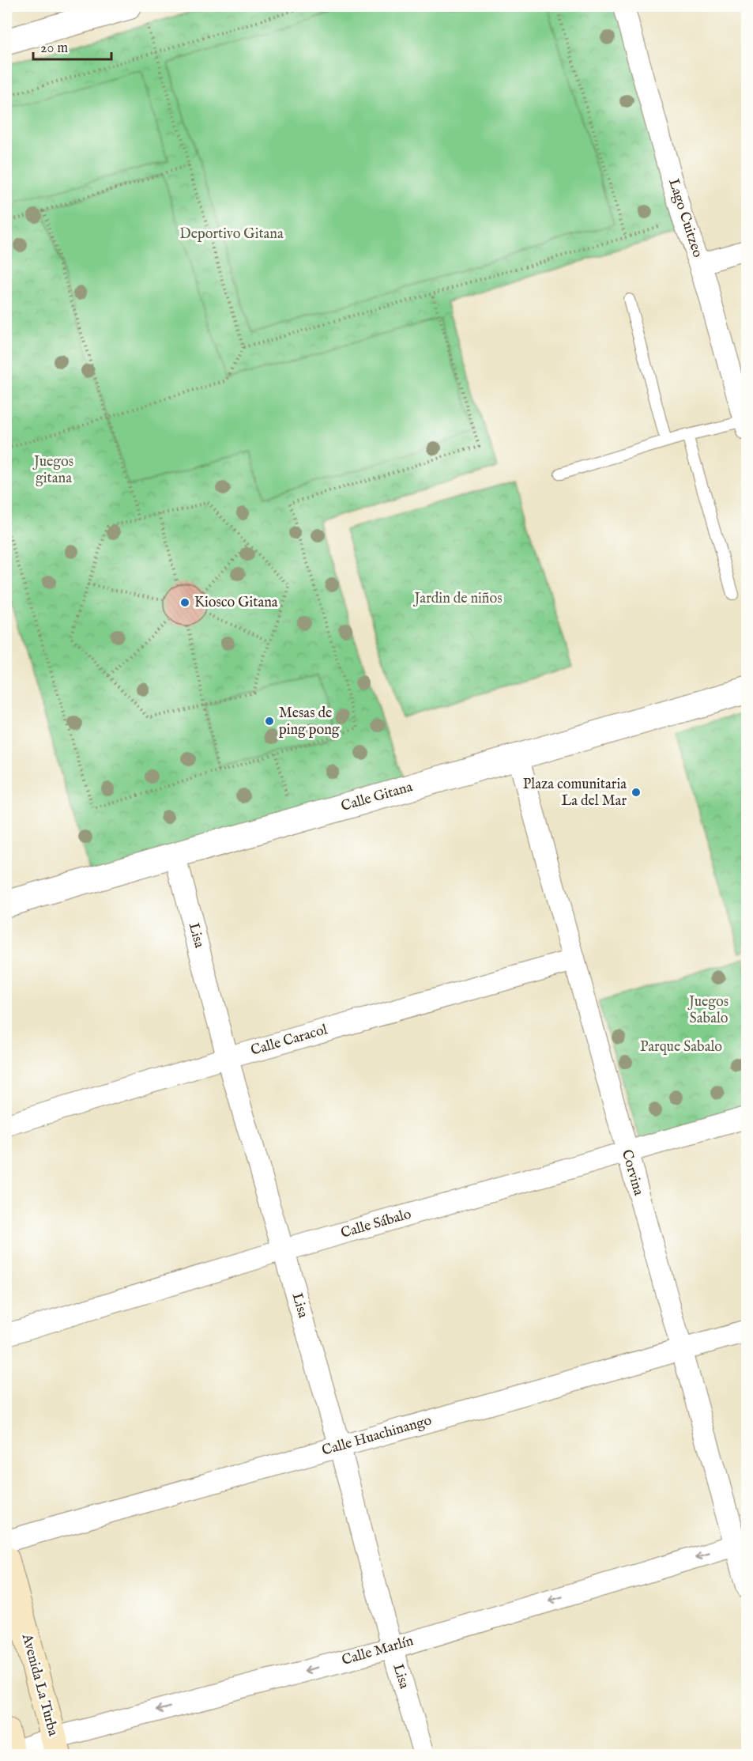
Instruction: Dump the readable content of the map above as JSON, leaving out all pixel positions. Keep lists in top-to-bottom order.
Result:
{
  "streets": {
    "main road": ["Avenida La Turba"],
    "street": [
      "Lago Cuitzeo",
      "Calle Gitana",
      "Lisa",
      "Calle Caracol",
      "Corvina",
      "Calle Sábalo",
      "Calle Huachinango",
      "Calle Marlín"
    ]
  },
  "crossings": [
    ["Calle Gitana", "Lisa"],
    ["Calle Gitana", "Corvina"],
    ["Lisa", "Calle Caracol"],
    ["Lisa", "Calle Sábalo"],
    ["Lisa", "Calle Huachinango"],
    ["Lisa", "Calle Marlín"],
    ["Calle Caracol", "Corvina"],
    ["Corvina", "Calle Sábalo"],
    ["Corvina", "Calle Huachinango"],
    ["Corvina", "Calle Marlín"],
    ["Calle Marlín", "Avenida La Turba"]
  ],
  "one_way": ["Calle Marlín"],
  "parks": [
    "Deportivo Gitana",
    "Juegos gitana",
    "Jardin de niños",
    "Juegos Sabalo",
    "Parque Sabalo"
  ],
  "places": ["Kiosco Gitana", "Mesas de ping pong", "Plaza comunitaria La del Mar"],
  "scale_bar": "20 m"
}
